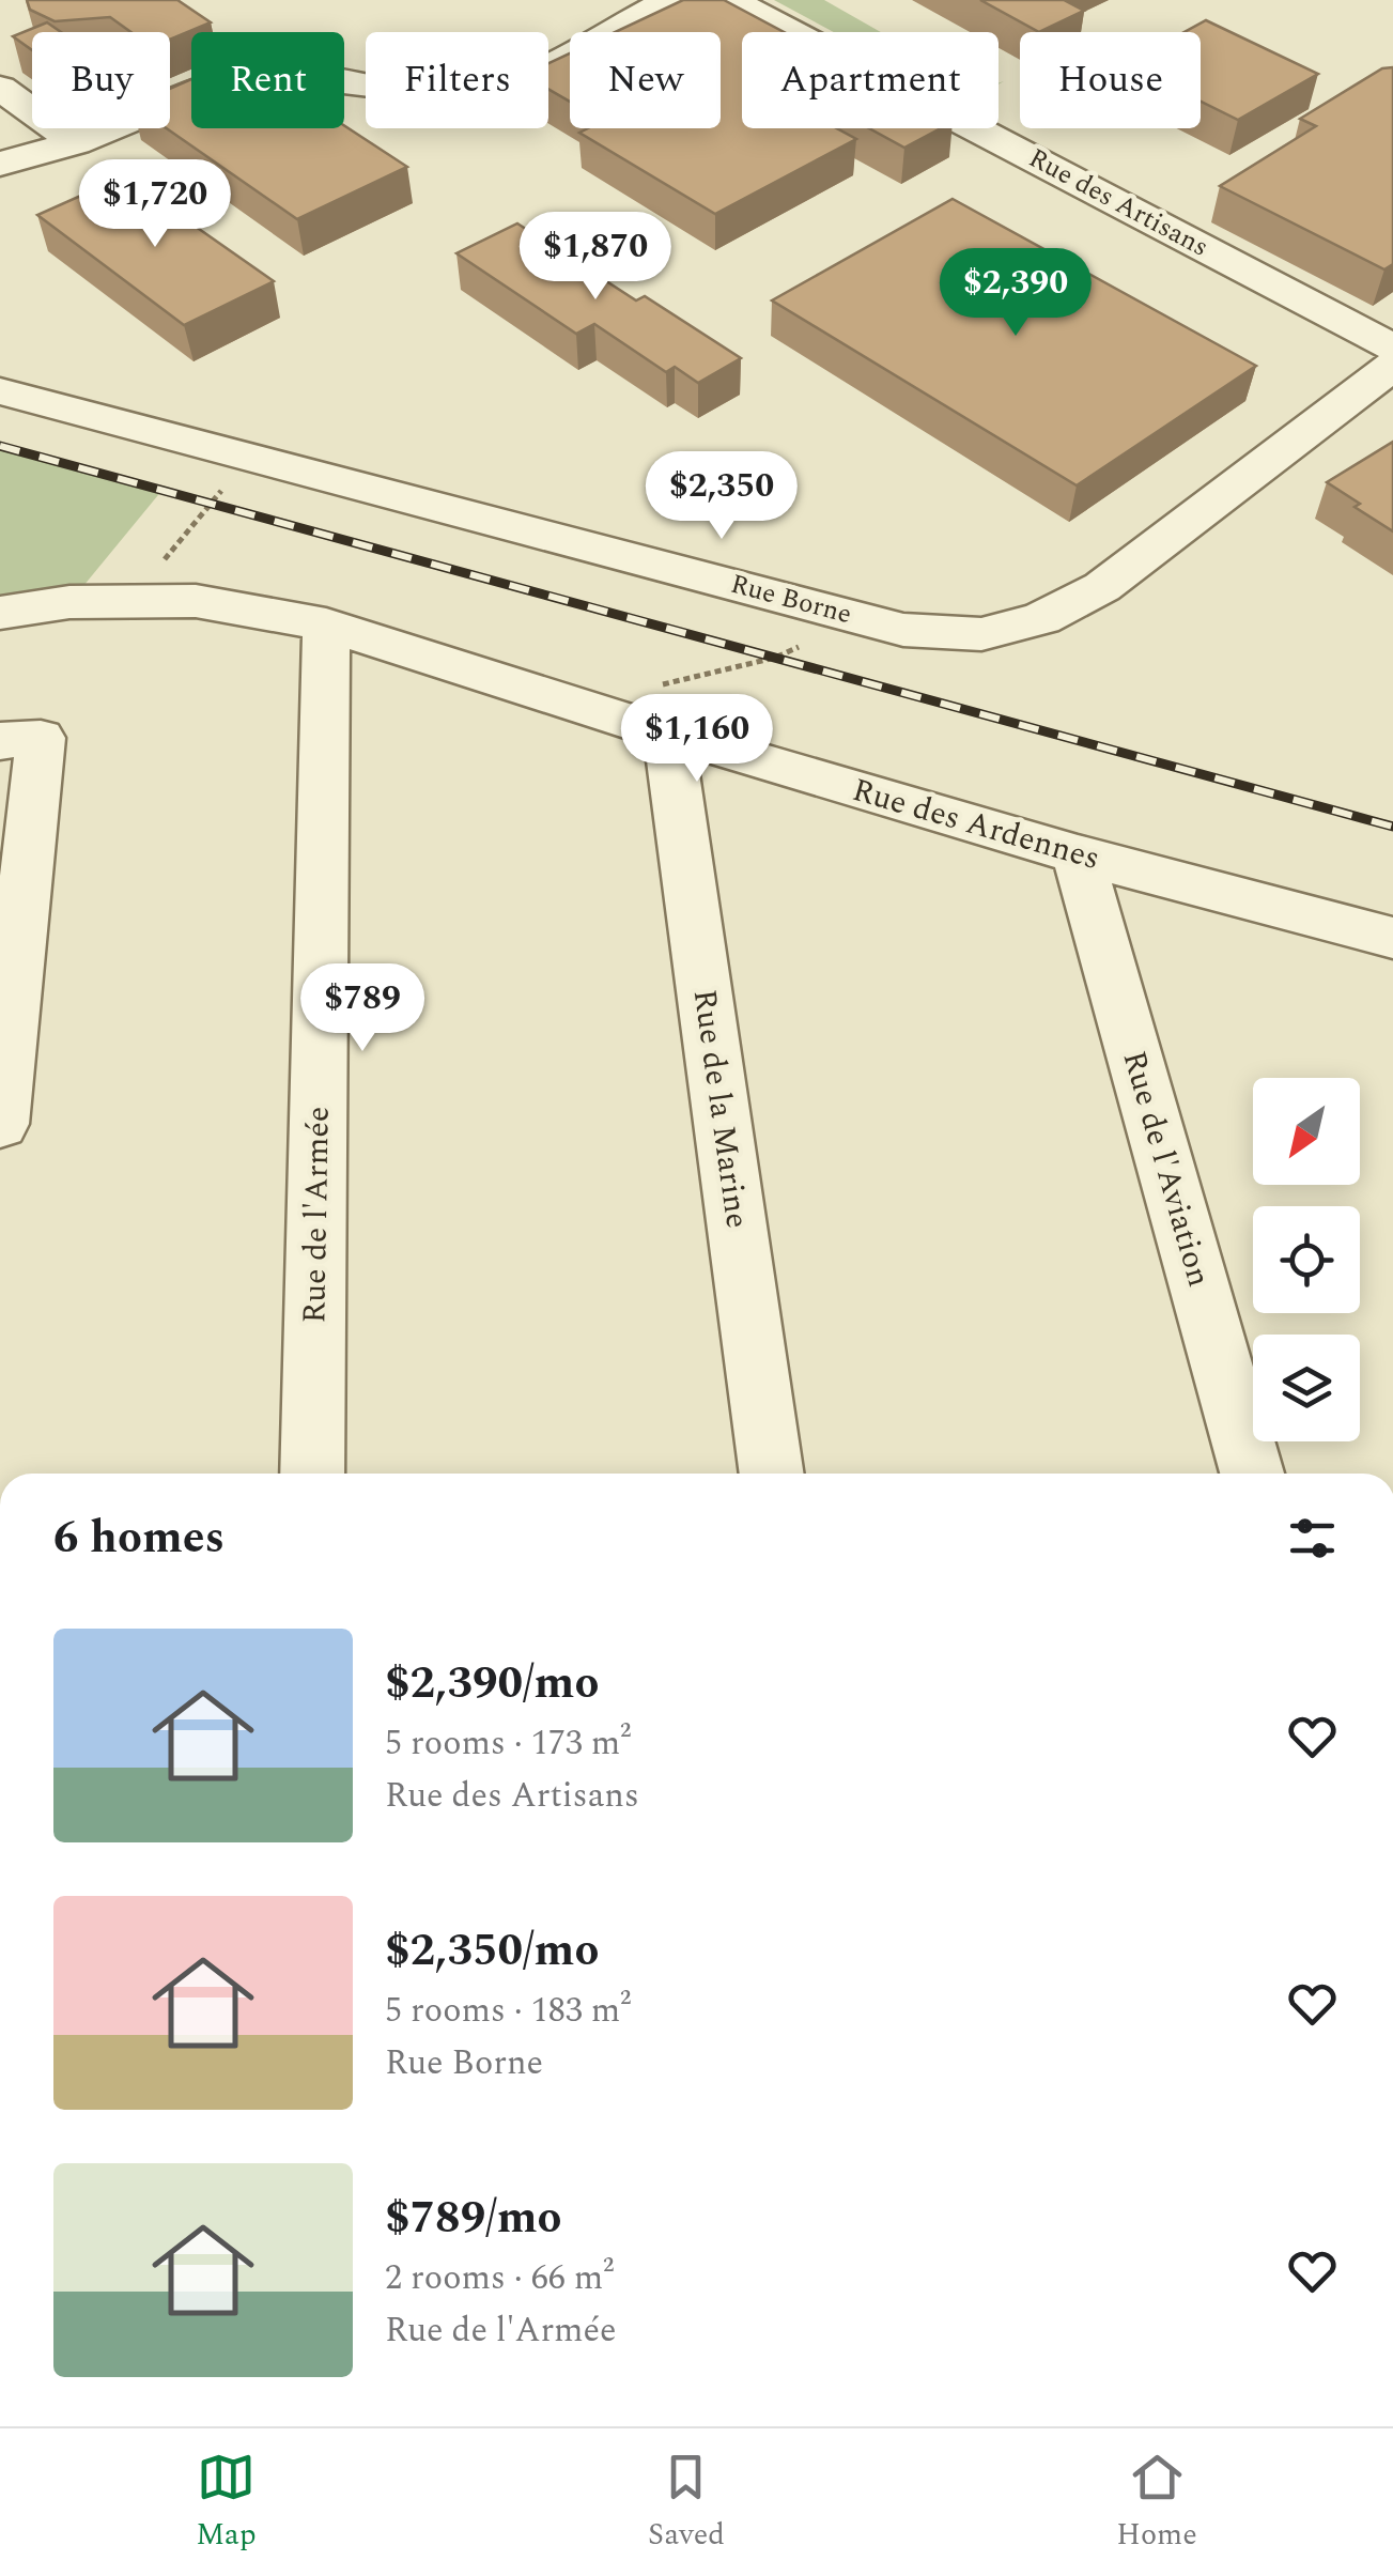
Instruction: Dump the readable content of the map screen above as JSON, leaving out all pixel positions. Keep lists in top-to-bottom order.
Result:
{
  "streets": {
    "street": [
      "Rue des Artisans",
      "Rue Borne",
      "Rue des Ardennes",
      "Rue de la Marine",
      "Rue de l'Aviation",
      "Rue de l'Armée"
    ]
  },
  "crossings": [
    ["Rue des Ardennes", "Rue de la Marine"],
    ["Rue des Ardennes", "Rue de l'Aviation"],
    ["Rue des Ardennes", "Rue de l'Armée"]
  ],
  "north": "bottom left",
  "page": {
    "chip": [
      "Buy",
      "Rent",
      "Filters",
      "New",
      "Apartment",
      "House"
    ],
    "price": [
      "$1,720",
      "$1,870",
      "$2,390",
      "$2,350",
      "$1,160",
      "$789"
    ],
    "heading": "6 homes",
    "list": [
      {
        "name": "$2,390/mo",
        "note": "5 rooms · 173 m² · Rue des Artisans"
      },
      {
        "name": "$2,350/mo",
        "note": "5 rooms · 183 m² · Rue Borne"
      },
      {
        "name": "$789/mo",
        "note": "2 rooms · 66 m² · Rue de l'Armée"
      }
    ],
    "tabs": ["Map", "Saved", "Home"]
  }
}
